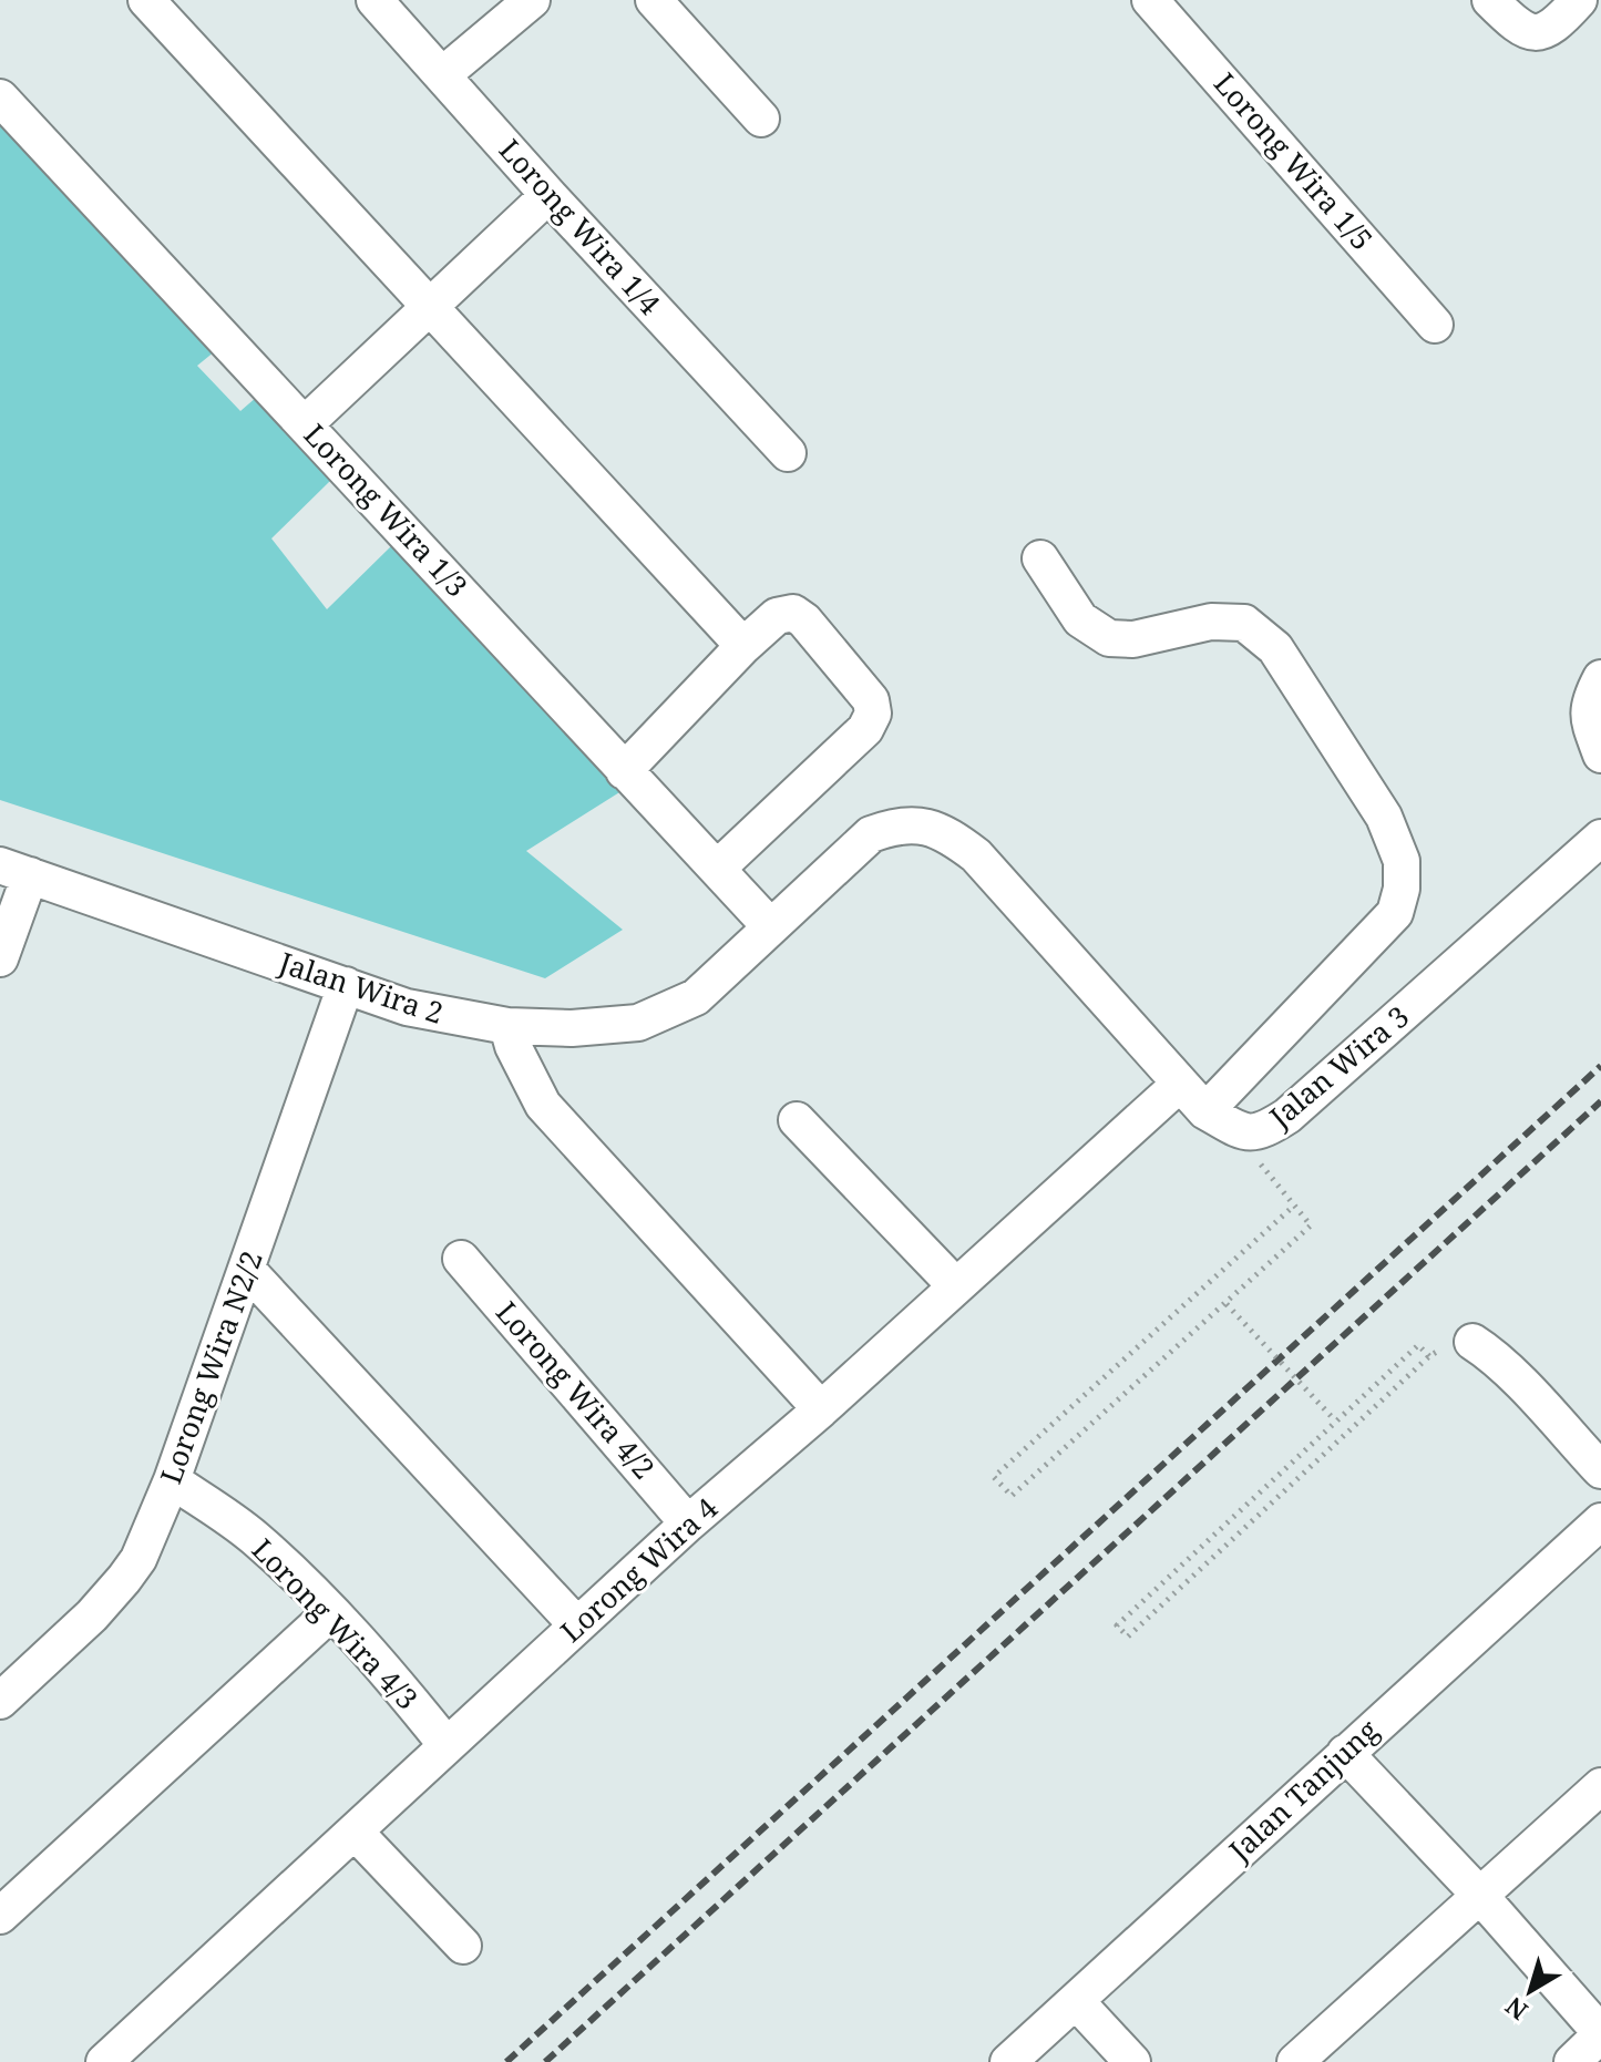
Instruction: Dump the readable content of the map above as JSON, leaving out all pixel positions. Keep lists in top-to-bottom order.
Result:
{
  "streets": {
    "street": [
      "Lorong Wira 1/5",
      "Lorong Wira 1/4",
      "Lorong Wira 1/3",
      "Jalan Wira 2",
      "Jalan Wira 3",
      "Lorong Wira N2/2",
      "Lorong Wira 4/2",
      "Lorong Wira 4",
      "Lorong Wira 4/3",
      "Jalan Tanjung"
    ]
  },
  "crossings": [
    ["Lorong Wira 1/3", "Jalan Wira 2"],
    ["Jalan Wira 2", "Jalan Wira 3"],
    ["Jalan Wira 2", "Lorong Wira N2/2"],
    ["Jalan Wira 3", "Lorong Wira 4"],
    ["Lorong Wira N2/2", "Lorong Wira 4/3"],
    ["Lorong Wira 4/2", "Lorong Wira 4"],
    ["Lorong Wira 4", "Lorong Wira 4/3"]
  ],
  "north": "bottom left"
}
